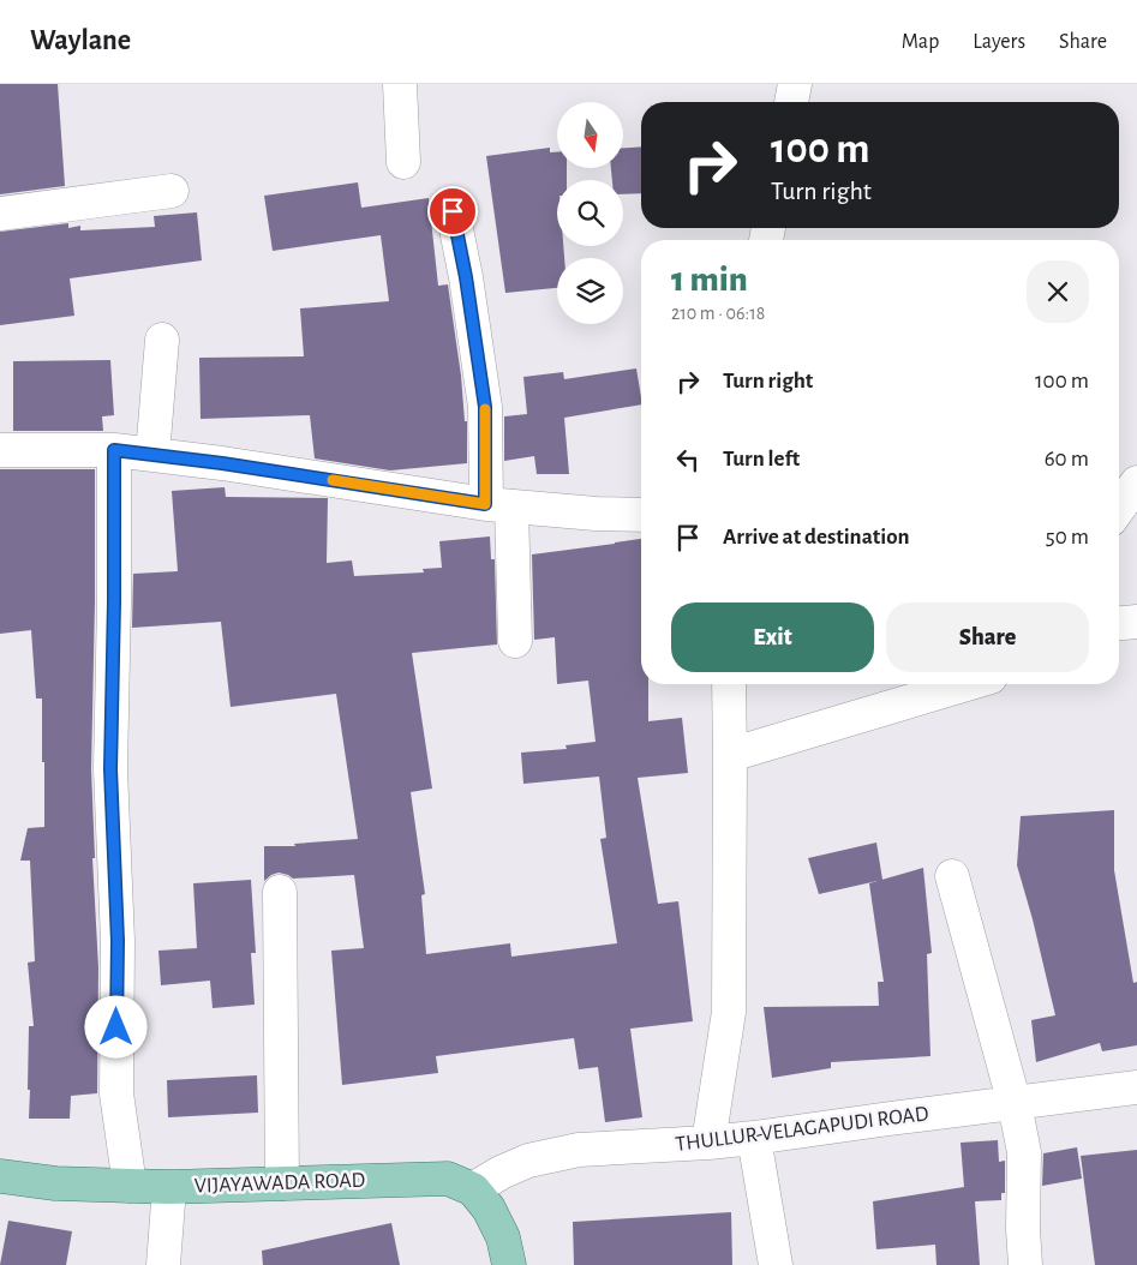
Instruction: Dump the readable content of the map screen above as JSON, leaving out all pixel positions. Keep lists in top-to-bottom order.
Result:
{
  "streets": {
    "main road": ["VIJAYAWADA ROAD"],
    "street": ["THULLUR-VELAGAPUDI ROAD"]
  },
  "crossings": [
    ["THULLUR-VELAGAPUDI ROAD", "VIJAYAWADA ROAD"]
  ],
  "north": "bottom",
  "page": {
    "header": "Waylane",
    "nav": ["Map", "Layers", "Share"],
    "turn": ["100 m", "Turn right"],
    "heading": ["1 min", "210 m · 06:18"],
    "list": [
      {
        "name": "Turn right",
        "value": "100 m"
      },
      {
        "name": "Turn left",
        "value": "60 m"
      },
      {
        "name": "Arrive at destination",
        "value": "50 m"
      }
    ],
    "buttons": ["Exit", "Share"]
  }
}
